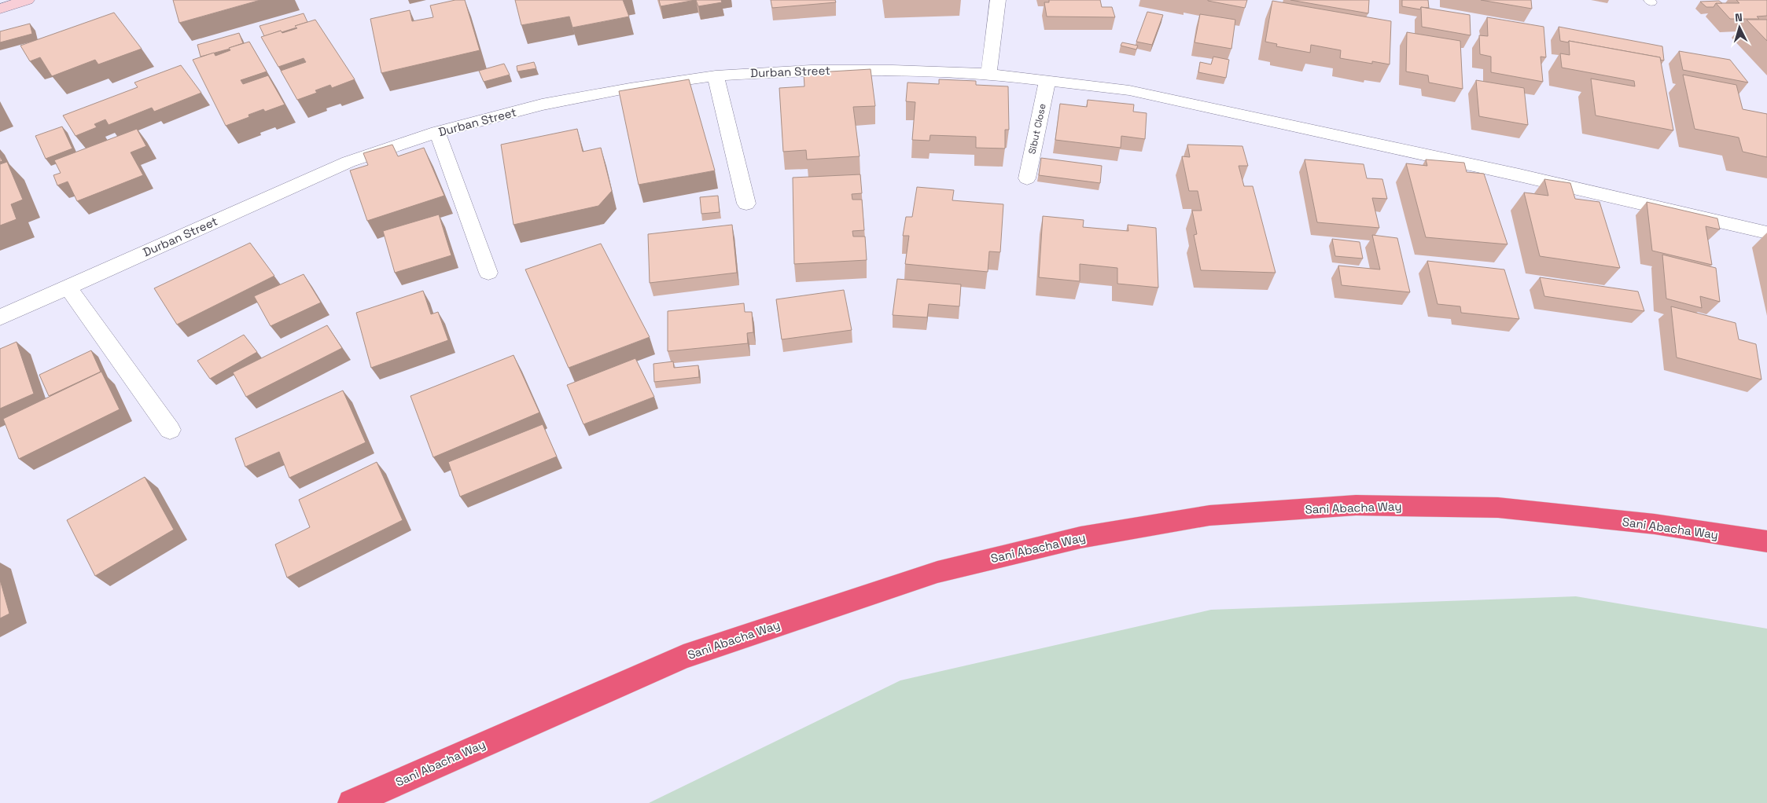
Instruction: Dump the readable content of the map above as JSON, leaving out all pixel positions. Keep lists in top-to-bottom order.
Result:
{
  "streets": {
    "highway": ["Sani Abacha Way"],
    "street": ["Durban Street", "Sibut Close"]
  },
  "crossings": [
    ["Durban Street", "Sibut Close"]
  ],
  "north": "top"
}
